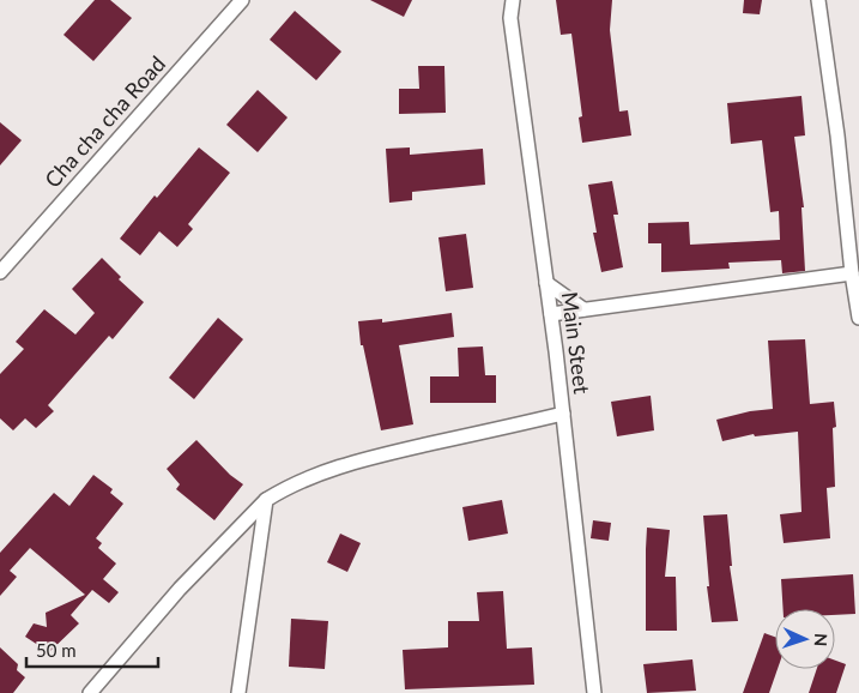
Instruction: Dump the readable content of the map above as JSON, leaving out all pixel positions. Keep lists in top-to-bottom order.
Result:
{
  "streets": {
    "street": ["Cha cha cha Road", "Main Steet"]
  },
  "scale_bar": "50 m",
  "north": "right"
}
